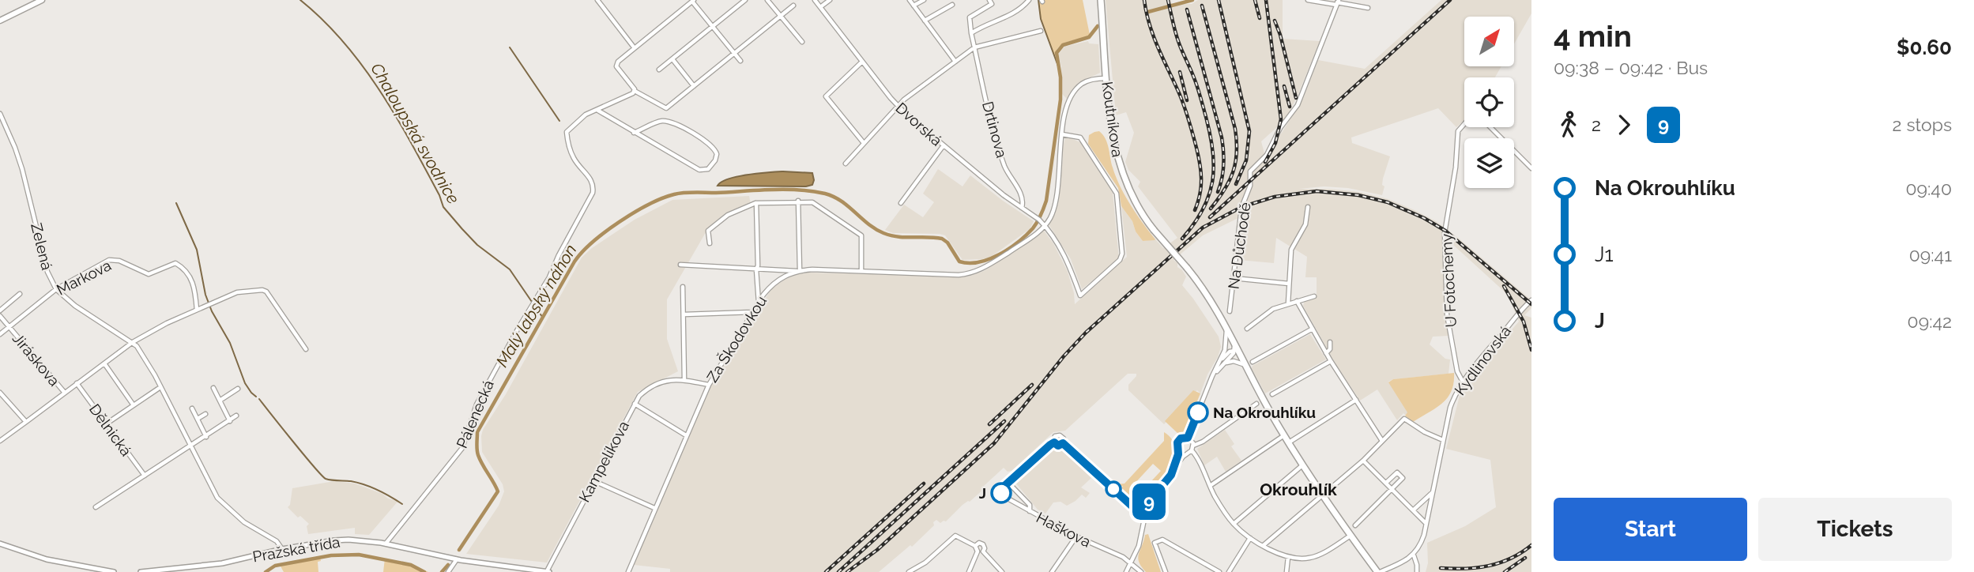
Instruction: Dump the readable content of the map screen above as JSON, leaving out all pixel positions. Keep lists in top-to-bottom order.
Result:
{
  "streets": {
    "main road": ["Koutníkova"],
    "street": [
      "Dvorská",
      "Drtinova",
      "Na Důchodě",
      "Zelená",
      "Markova",
      "U Fotochemy",
      "Za Škodovkou",
      "Jiráskova",
      "Kydlinovská",
      "Pálenecká",
      "Dělnická",
      "Kampelíkova",
      "Haškova",
      "Pražská třída"
    ]
  },
  "crossings": [
    ["Dvorská", "Drtinova"],
    ["Dvorská", "Za Škodovkou"],
    ["Zelená", "Markova"],
    ["Zelená", "Jiráskova"],
    ["Zelená", "Pražská třída"],
    ["Markova", "Jiráskova"],
    ["U Fotochemy", "Kydlinovská"],
    ["Za Škodovkou", "Kampelíkova"],
    ["Jiráskova", "Dělnická"],
    ["Pálenecká", "Pražská třída"],
    ["Kampelíkova", "Pražská třída"]
  ],
  "districts": ["Okrouhlík"],
  "water": ["Chaloupská svodnice", "Malý labský náhon"],
  "places": ["Na Okrouhlíku", "J"],
  "lines": ["bus line 9"],
  "north": "top right",
  "page": {
    "on_map": "9",
    "heading": ["4 min", "09:38 – 09:42 · Bus", "$0.60"],
    "legs": ["2", "9", "2 stops"],
    "list": [
      {
        "name": "Na Okrouhlíku",
        "value": "09:40"
      },
      {
        "name": "J1",
        "value": "09:41"
      },
      {
        "name": "J",
        "value": "09:42"
      }
    ],
    "buttons": ["Start", "Tickets"]
  }
}
